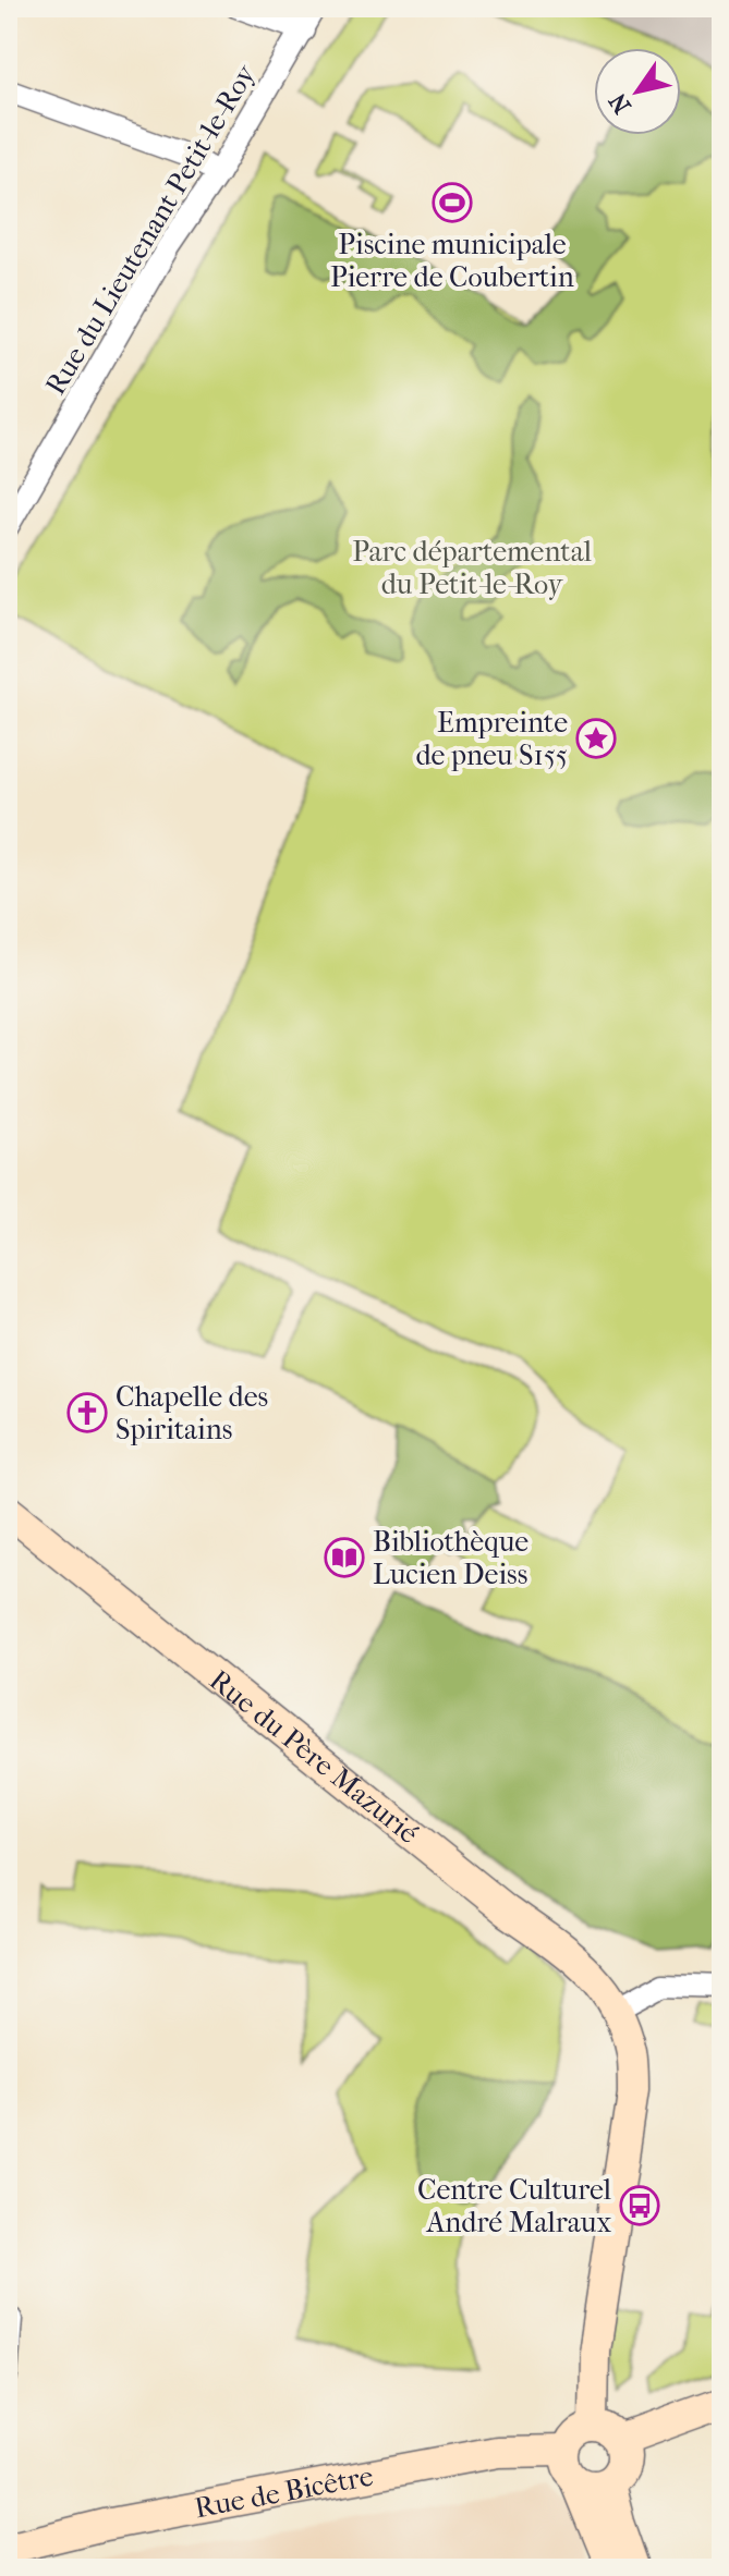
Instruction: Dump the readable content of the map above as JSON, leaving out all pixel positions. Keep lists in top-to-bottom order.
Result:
{
  "streets": {
    "main road": ["Rue du Père Mazurié", "Rue de Bicêtre"],
    "street": ["Rue du Lieutenant Petit-le-Roy"]
  },
  "parks": ["Parc départemental du Petit-le-Roy"],
  "places": {
    "sports": ["Piscine municipale Pierre de Coubertin"],
    "place": ["Empreinte de pneu S155"],
    "church": ["Chapelle des Spiritains"],
    "library": ["Bibliothèque Lucien Deiss"],
    "bus stop": ["Centre Culturel André Malraux"]
  },
  "north": "bottom left"
}
